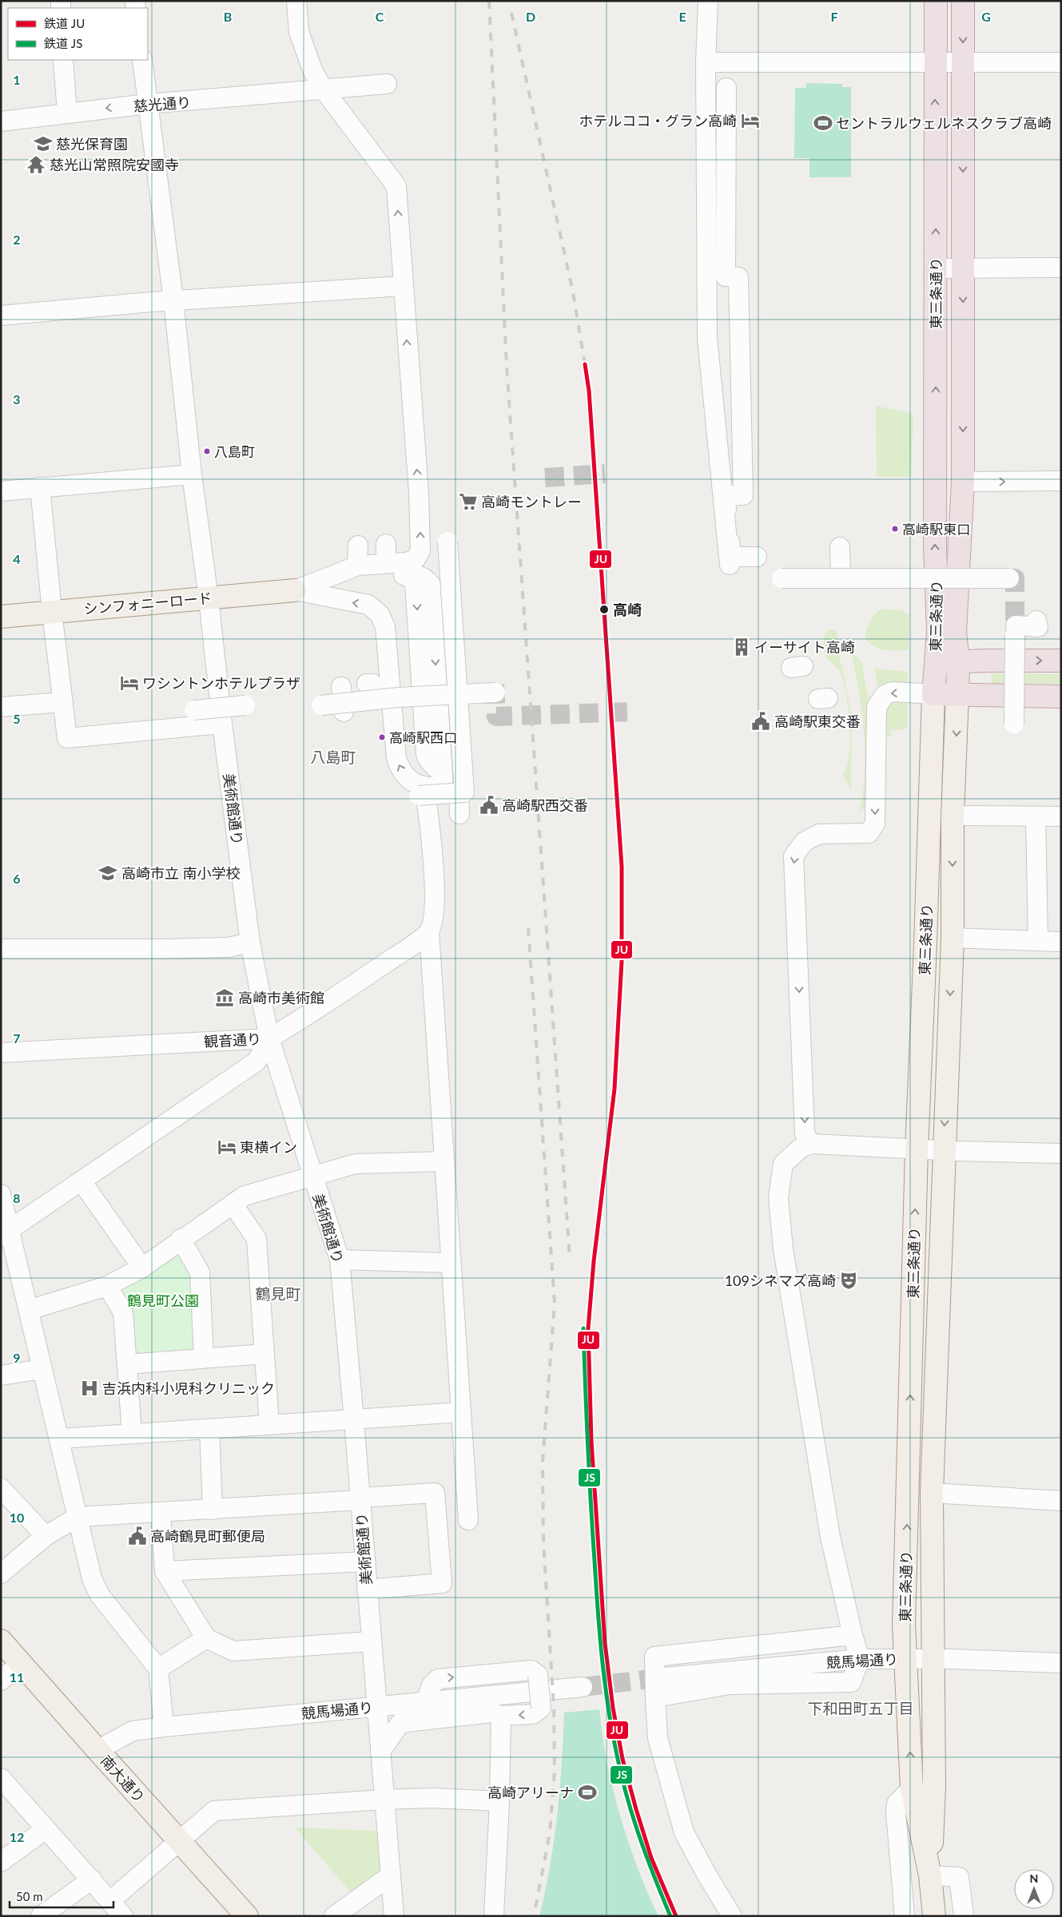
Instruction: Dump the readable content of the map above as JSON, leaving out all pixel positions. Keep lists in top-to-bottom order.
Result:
{
  "streets": {
    "highway": ["東三条通り"],
    "main road": ["シンフォニーロード", "南大通り"],
    "street": [
      "慈光通り",
      "美術館通り",
      "観音通り",
      "競馬場通り"
    ]
  },
  "crossings": [
    ["慈光通り", "美術館通り"],
    ["東三条通り", "競馬場通り"],
    ["シンフォニーロード", "美術館通り"],
    ["美術館通り", "観音通り"],
    ["美術館通り", "競馬場通り"],
    ["競馬場通り", "南大通り"]
  ],
  "districts": ["八島町", "鶴見町", "下和田町五丁目"],
  "parks": ["鶴見町公園"],
  "places": {
    "hotel": ["ホテルココ・グラン高崎", "ワシントンホテルプラザ", "東横イン"],
    "sports": ["セントラルウェルネスクラブ高崎", "高崎アリーナ"],
    "school or university": ["慈光保育園", "高崎市立 南小学校"],
    "temple": ["慈光山常照院安國寺"],
    "other": [
      "八島町",
      "高崎駅東口",
      "高崎",
      "高崎駅西口"
    ],
    "supermarket": ["高崎モントレー"],
    "building": ["イーサイト高崎"],
    "public building": ["高崎駅東交番", "高崎駅西交番", "高崎鶴見町郵便局"],
    "museum": ["高崎市美術館"],
    "theatre": ["109シネマズ高崎"],
    "hospital": ["吉浜内科小児科クリニック"]
  },
  "lines": ["rail line JU", "rail line JS"],
  "legend": ["鉄道 JU", "鉄道 JS"],
  "scale_bar": "50 m",
  "north": "top",
  "grid": {
    "columns": [
      "B",
      "C",
      "D",
      "E",
      "F",
      "G"
    ],
    "rows": [
      "1",
      "2",
      "3",
      "4",
      "5",
      "6",
      "7",
      "8",
      "9",
      "10",
      "11",
      "12"
    ]
  }
}
